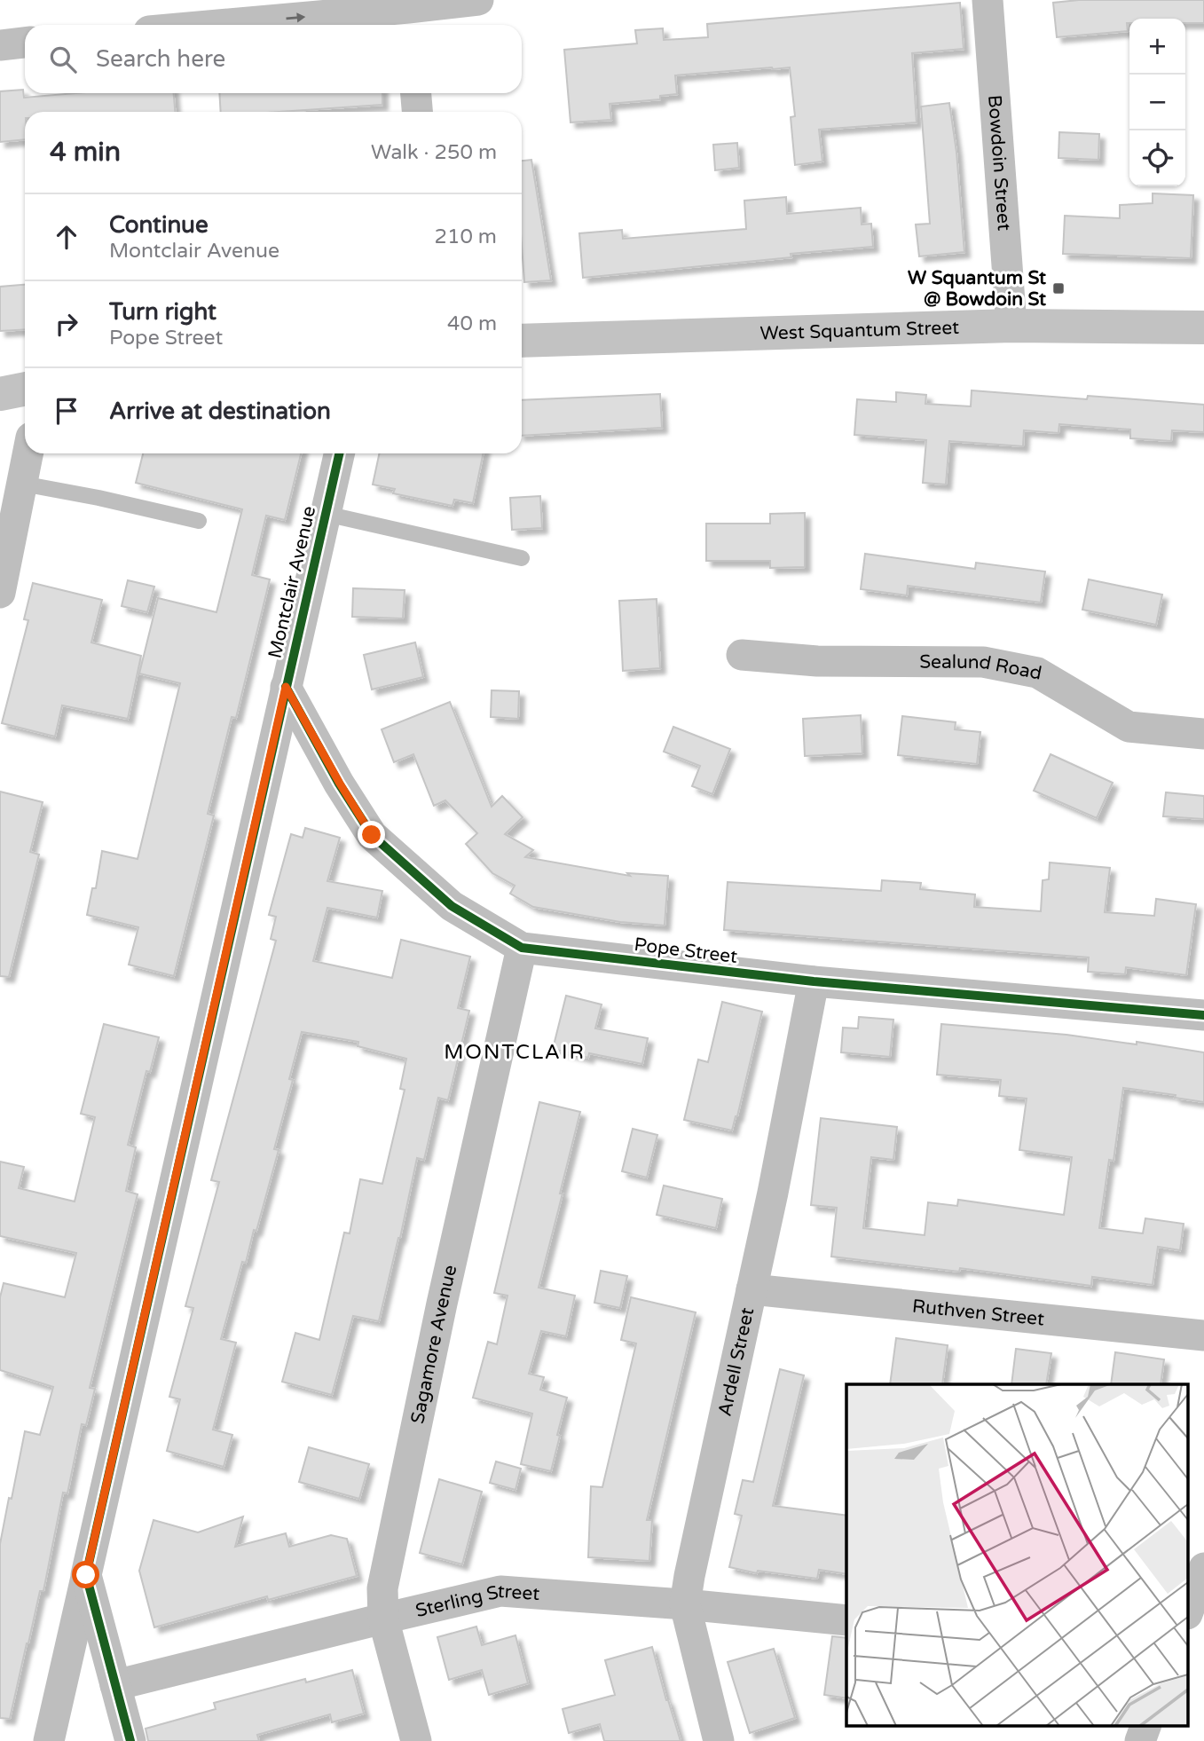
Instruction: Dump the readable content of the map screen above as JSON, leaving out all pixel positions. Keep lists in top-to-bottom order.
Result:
{
  "streets": {
    "main road": ["West Squantum Street"],
    "street": [
      "Bowdoin Street",
      "Montclair Avenue",
      "Sealund Road",
      "Pope Street",
      "Ruthven Street",
      "Sagamore Avenue",
      "Ardell Street",
      "Sterling Street"
    ]
  },
  "crossings": [
    ["Bowdoin Street", "West Squantum Street"],
    ["Montclair Avenue", "Pope Street"],
    ["Montclair Avenue", "Sterling Street"],
    ["Pope Street", "Sagamore Avenue"],
    ["Pope Street", "Ardell Street"],
    ["Ruthven Street", "Ardell Street"],
    ["Sagamore Avenue", "Sterling Street"],
    ["Ardell Street", "Sterling Street"]
  ],
  "districts": ["MONTCLAIR"],
  "places": {
    "transit": ["W Squantum St @ Bowdoin St"]
  },
  "page": {
    "map_buttons": ["+", "−"],
    "search": "Search here",
    "heading": ["4 min", "Walk · 250 m"],
    "list": [
      ["Continue", "Montclair Avenue", "210 m"],
      ["Turn right", "Pope Street", "40 m"],
      "Arrive at destination"
    ]
  }
}
